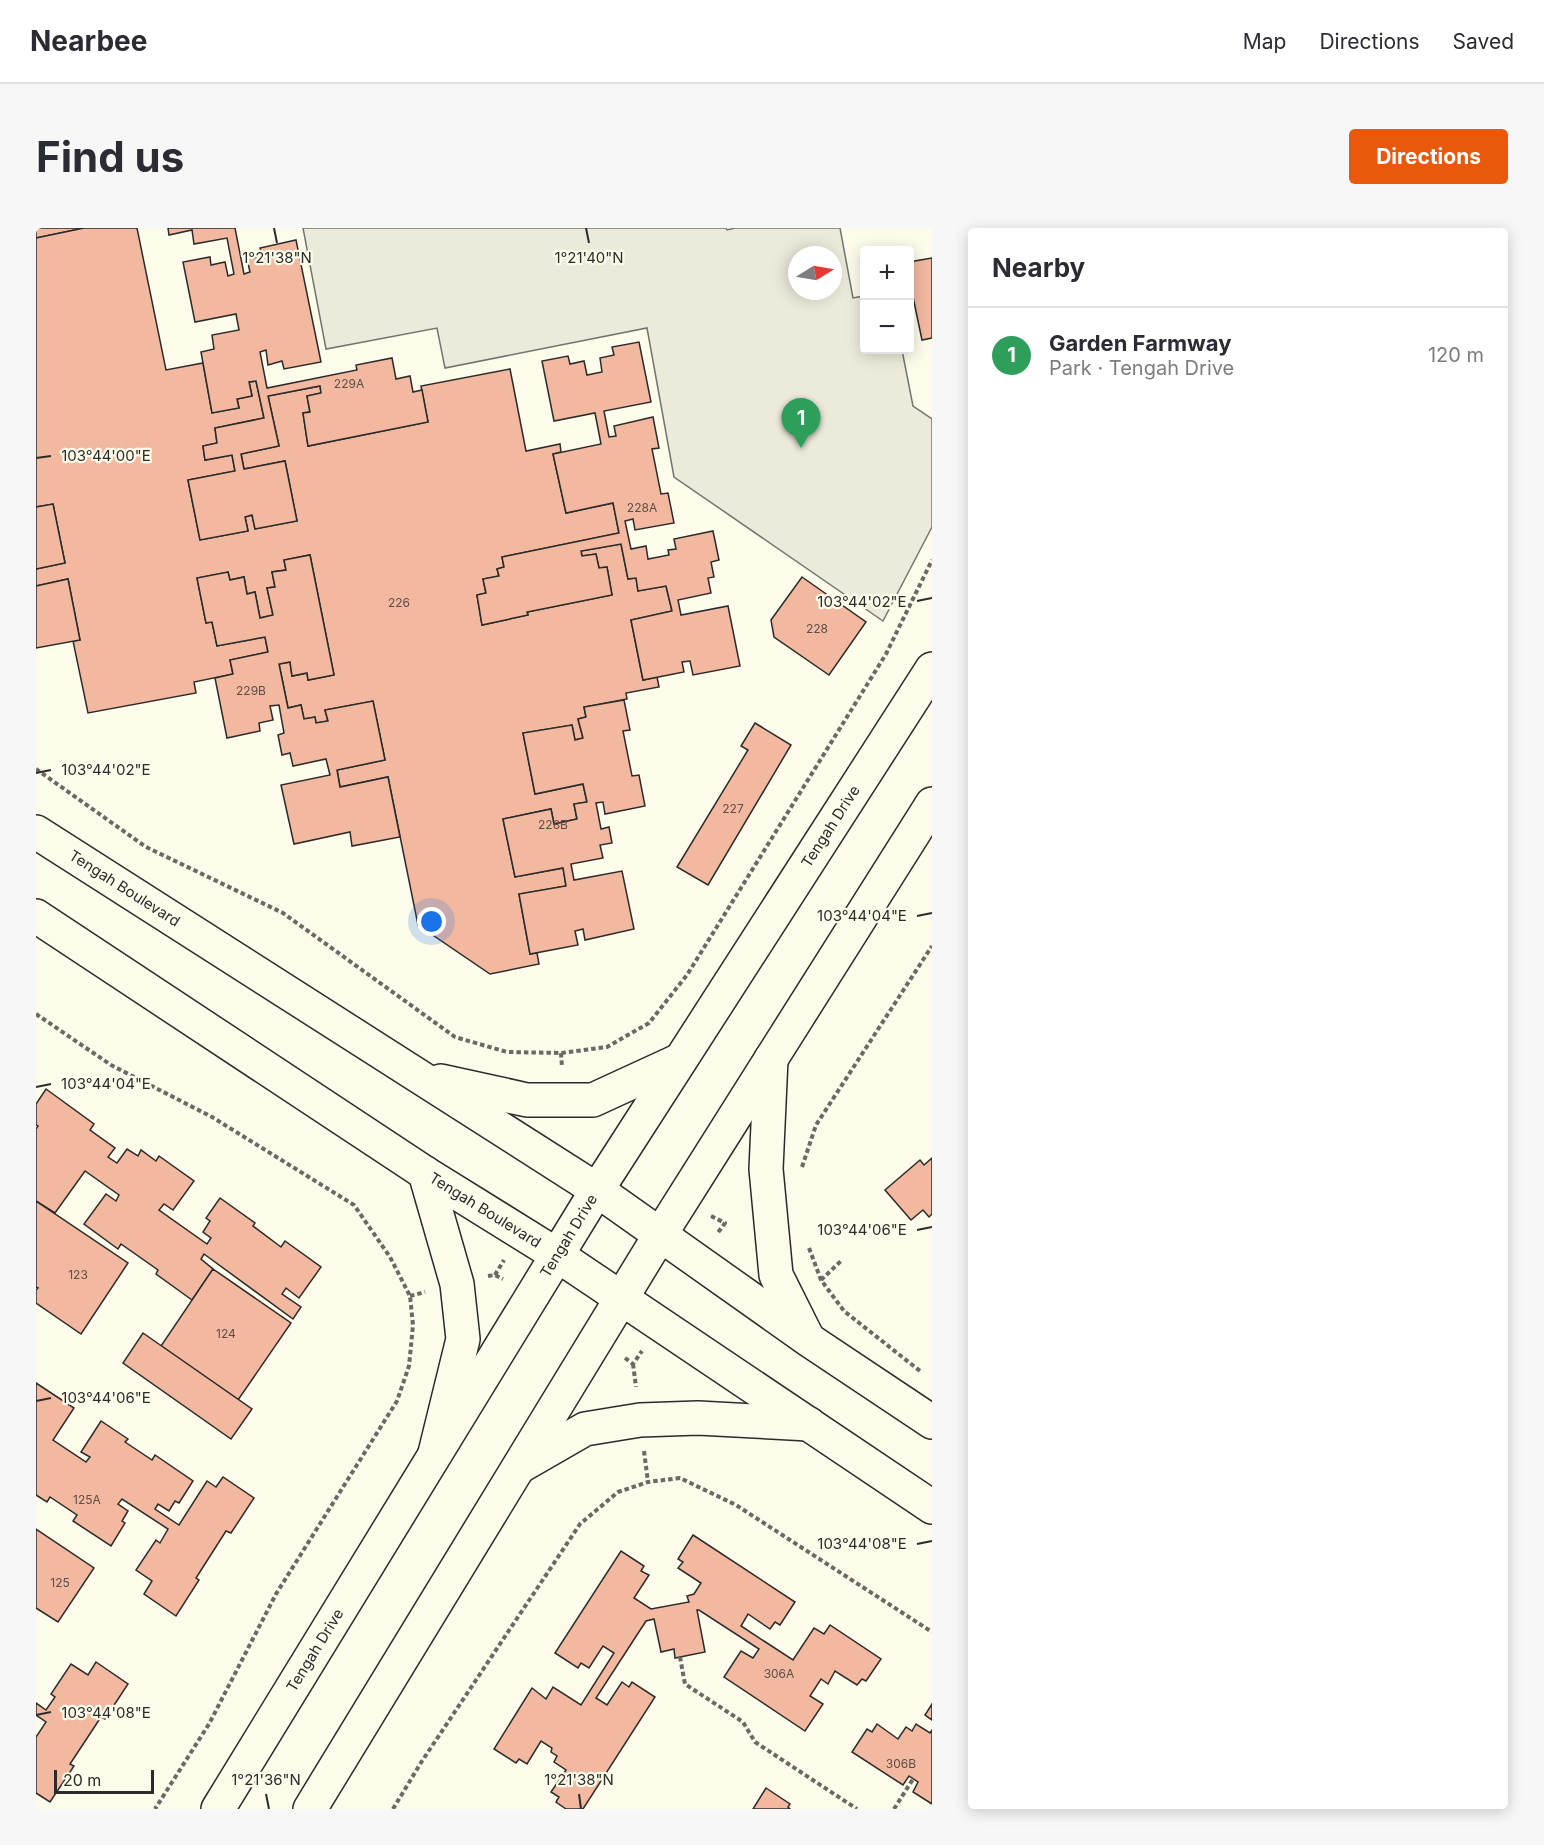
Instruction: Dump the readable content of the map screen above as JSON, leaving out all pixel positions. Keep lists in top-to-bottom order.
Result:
{
  "streets": {
    "main road": ["Tengah Drive", "Tengah Boulevard"]
  },
  "crossings": [
    ["Tengah Drive", "Tengah Boulevard"]
  ],
  "house_numbers": [
    "229A",
    "228A",
    "226",
    "228",
    "229B",
    "227",
    "228B",
    "123",
    "124",
    "125A",
    "125",
    "306A",
    "306B"
  ],
  "scale_bar": "20 m",
  "north": "right",
  "page": {
    "header": "Nearbee",
    "nav": ["Map", "Directions", "Saved"],
    "buttons": "Directions",
    "title": "Find us",
    "heading": "Nearby",
    "map_buttons": ["+", "−"],
    "list": [
      {
        "mark": "1",
        "name": "Garden Farmway",
        "note": "Park · Tengah Drive",
        "value": "120 m"
      }
    ],
    "pins": "1",
    "scale": "20 m"
  },
  "coordinates": [
    "1°21'38\"N",
    "1°21'40\"N",
    "103°44'00\"E",
    "103°44'02\"E",
    "103°44'04\"E",
    "103°44'06\"E",
    "103°44'08\"E",
    "1°21'36\"N"
  ]
}
